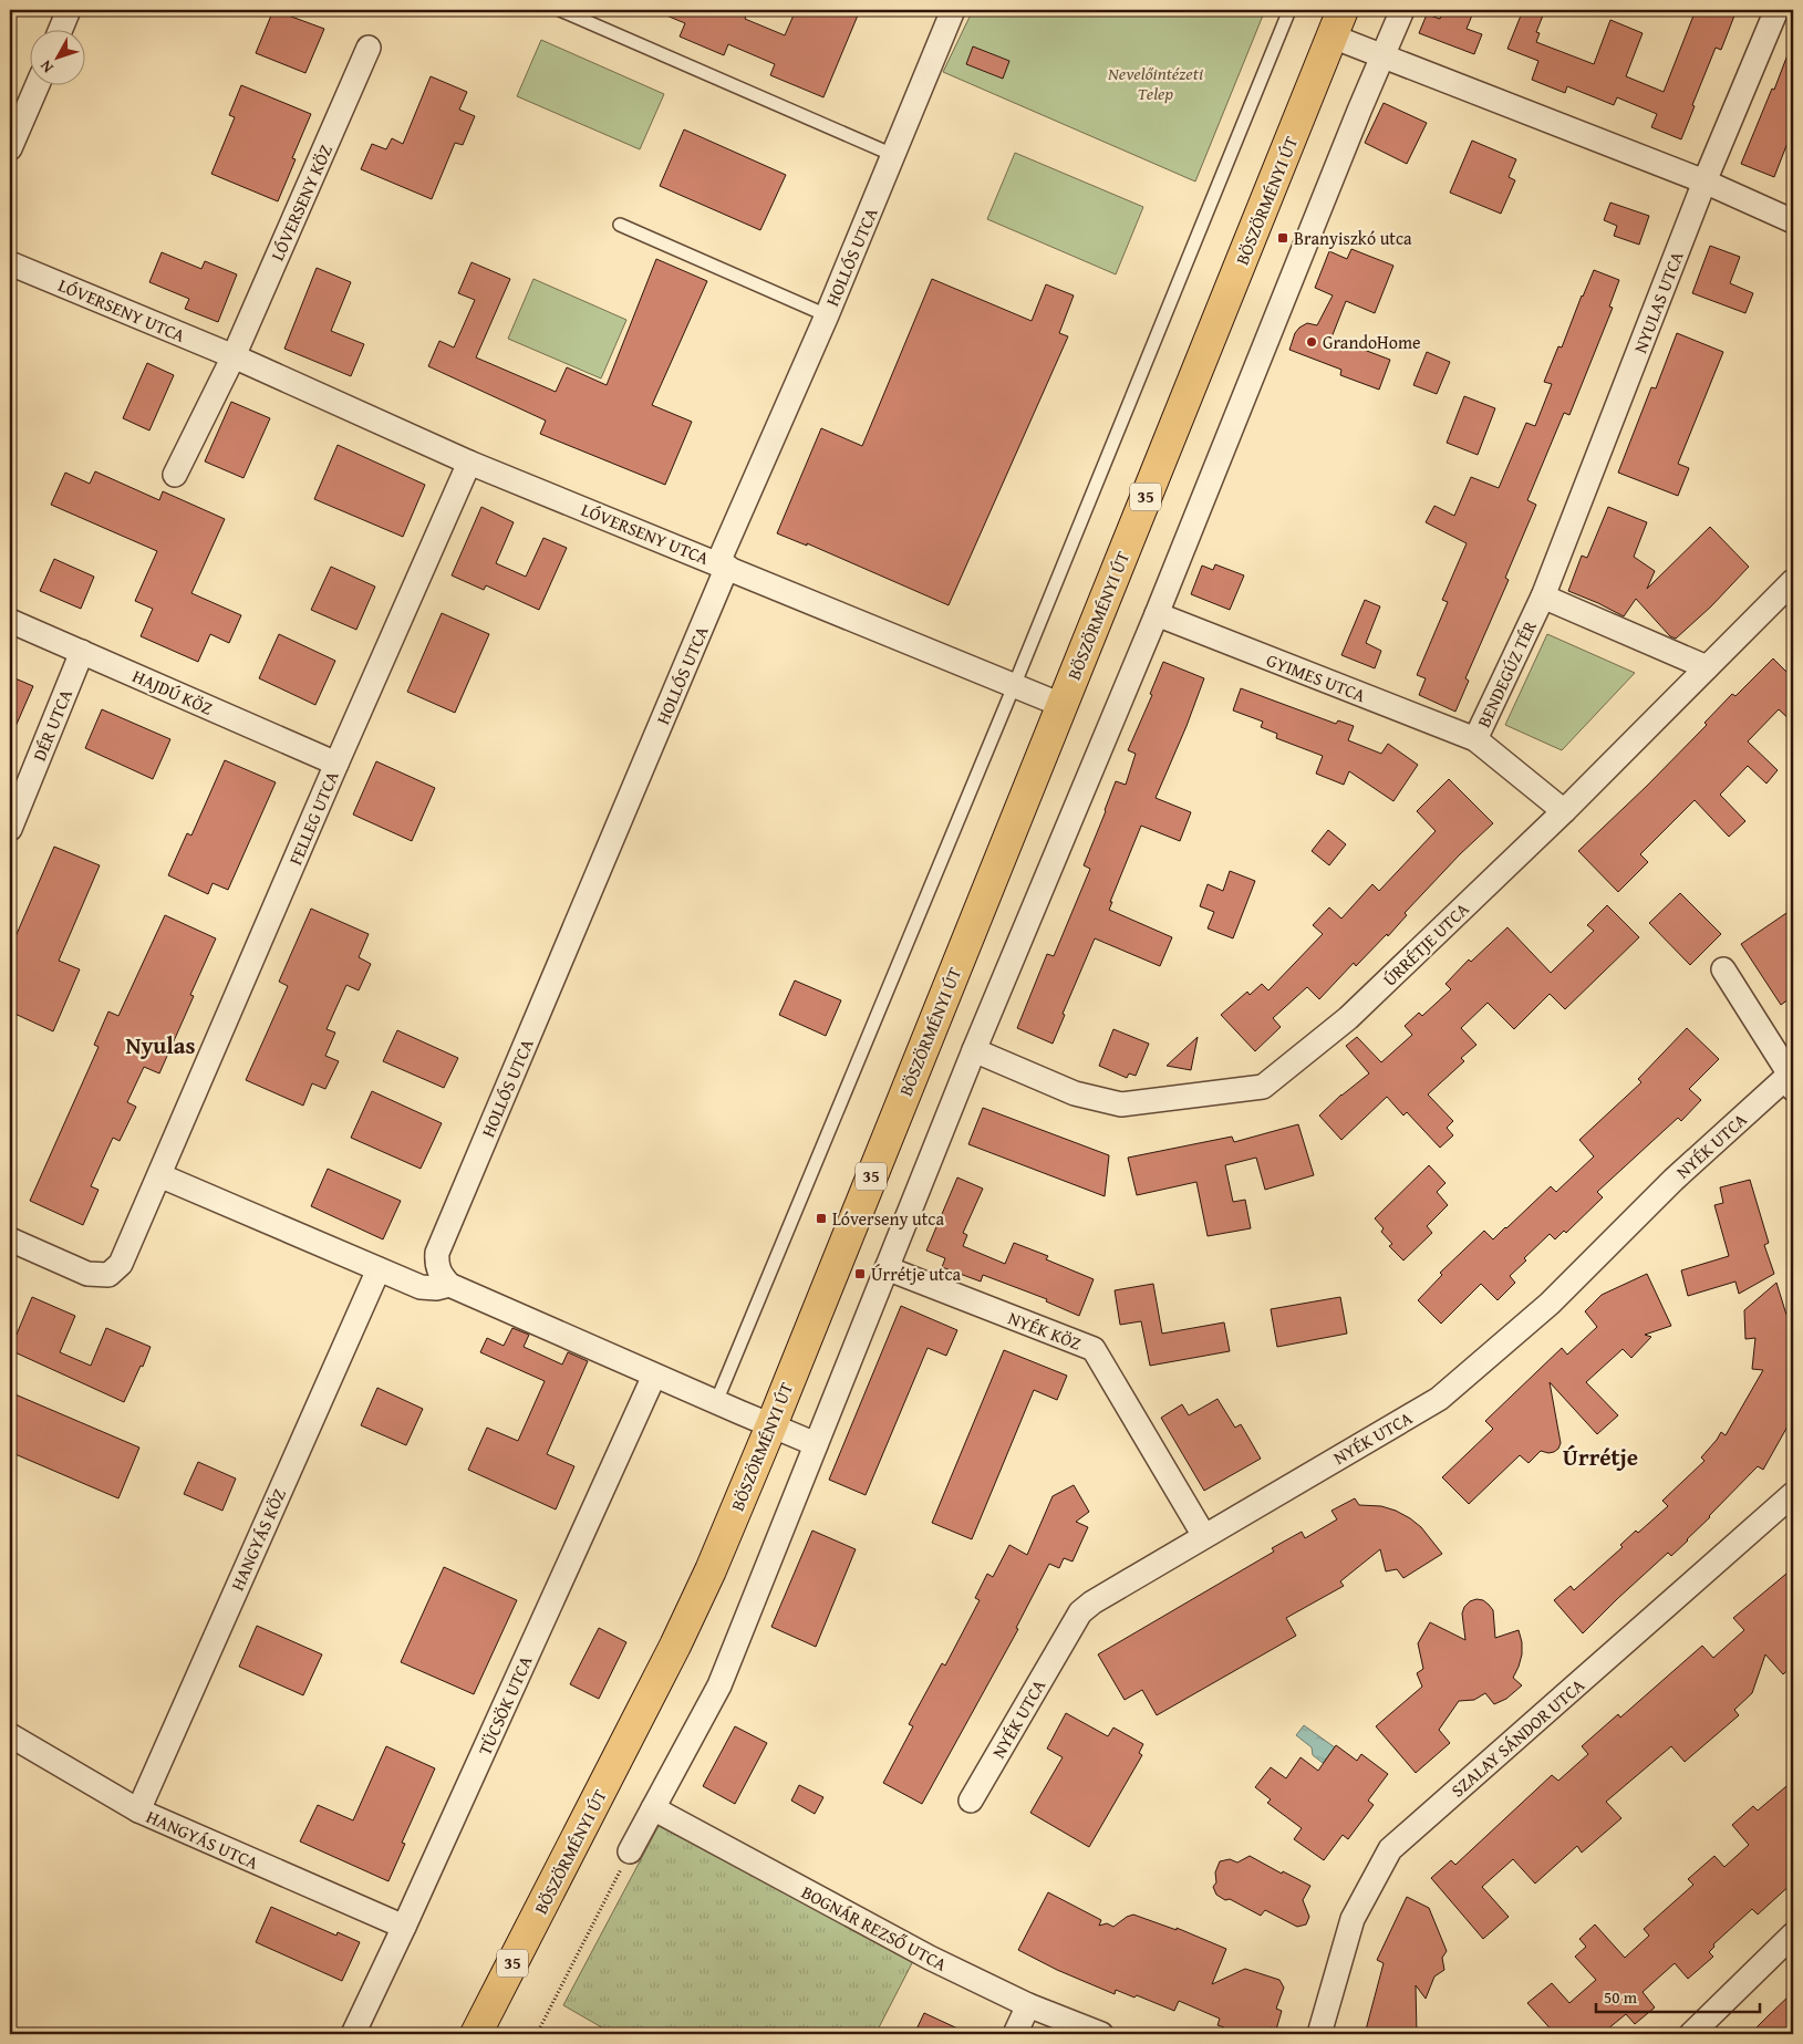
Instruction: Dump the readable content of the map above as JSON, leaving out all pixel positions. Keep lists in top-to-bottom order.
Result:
{
  "streets": {
    "main road": ["BÖSZÖRMÉNYI ÚT", "35"],
    "street": [
      "LÓVERSENY KÖZ",
      "HOLLÓS UTCA",
      "NYULAS UTCA",
      "LÓVERSENY UTCA",
      "BENDEGÚZ TÉR",
      "GYIMES UTCA",
      "HAJDÚ KÖZ",
      "DÉR UTCA",
      "FELLEG UTCA",
      "ÚRRÉTJE UTCA",
      "NYÉK UTCA",
      "NYÉK KÖZ",
      "HANGYÁS KÖZ",
      "TÜCSÖK UTCA",
      "SZALAY SÁNDOR UTCA",
      "HANGYÁS UTCA",
      "BOGNÁR REZSŐ UTCA"
    ]
  },
  "crossings": [
    ["BÖSZÖRMÉNYI ÚT", "LÓVERSENY UTCA"],
    ["LÓVERSENY KÖZ", "LÓVERSENY UTCA"],
    ["HOLLÓS UTCA", "LÓVERSENY UTCA"],
    ["NYULAS UTCA", "BENDEGÚZ TÉR"],
    ["LÓVERSENY UTCA", "FELLEG UTCA"],
    ["BENDEGÚZ TÉR", "GYIMES UTCA"],
    ["BENDEGÚZ TÉR", "ÚRRÉTJE UTCA"],
    ["HAJDÚ KÖZ", "DÉR UTCA"],
    ["HAJDÚ KÖZ", "FELLEG UTCA"],
    ["NYÉK UTCA", "NYÉK KÖZ"],
    ["HANGYÁS KÖZ", "HANGYÁS UTCA"],
    ["TÜCSÖK UTCA", "HANGYÁS UTCA"]
  ],
  "districts": ["Nyulas", "Úrrétje"],
  "parks": ["Nevelőintézeti Telep"],
  "places": {
    "transit": ["Branyiszkó utca", "Lóverseny utca", "Úrrétje utca"],
    "other": ["GrandoHome"]
  },
  "scale_bar": "50 m",
  "north": "bottom left"
}
